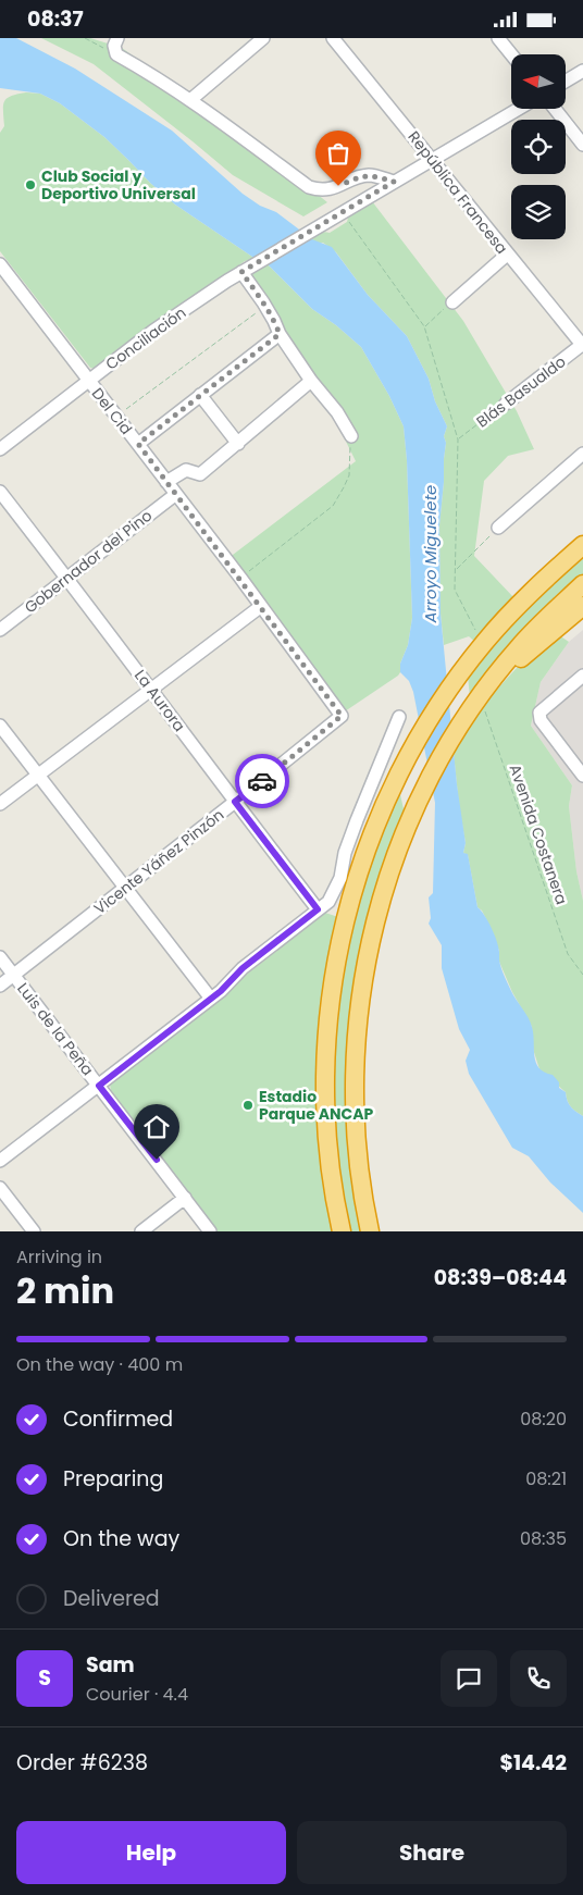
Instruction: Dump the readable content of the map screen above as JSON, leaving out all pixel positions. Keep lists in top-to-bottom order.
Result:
{
  "streets": {
    "street": [
      "República Francesa",
      "Conciliación",
      "Blás Basualdo",
      "Del Cid",
      "Gobernador del Pino",
      "La Aurora",
      "Vicente Yáñez Pinzón",
      "Luis de la Peña"
    ],
    "path": ["Avenida Costanera"]
  },
  "crossings": [
    ["República Francesa", "Conciliación"],
    ["República Francesa", "Blás Basualdo"],
    ["Conciliación", "Del Cid"],
    ["Del Cid", "Gobernador del Pino"],
    ["Del Cid", "Vicente Yáñez Pinzón"],
    ["Gobernador del Pino", "La Aurora"],
    ["La Aurora", "Vicente Yáñez Pinzón"],
    ["Vicente Yáñez Pinzón", "Luis de la Peña"]
  ],
  "water": ["Arroyo Miguelete"],
  "places": ["Club Social y Deportivo Universal", "Estadio Parque ANCAP"],
  "north": "left",
  "page": {
    "status": "08:37",
    "heading": ["2 min", "Arriving in", "08:39–08:44"],
    "panel": [
      "Sam",
      "Courier · 4.4",
      "Order #6238",
      "$14.42"
    ],
    "bar": "On the way · 400 m",
    "list": [
      ["Confirmed", "08:20"],
      ["Preparing", "08:21"],
      ["On the way", "08:35"],
      "Delivered"
    ],
    "round": "S",
    "buttons": ["Help", "Share"]
  }
}
